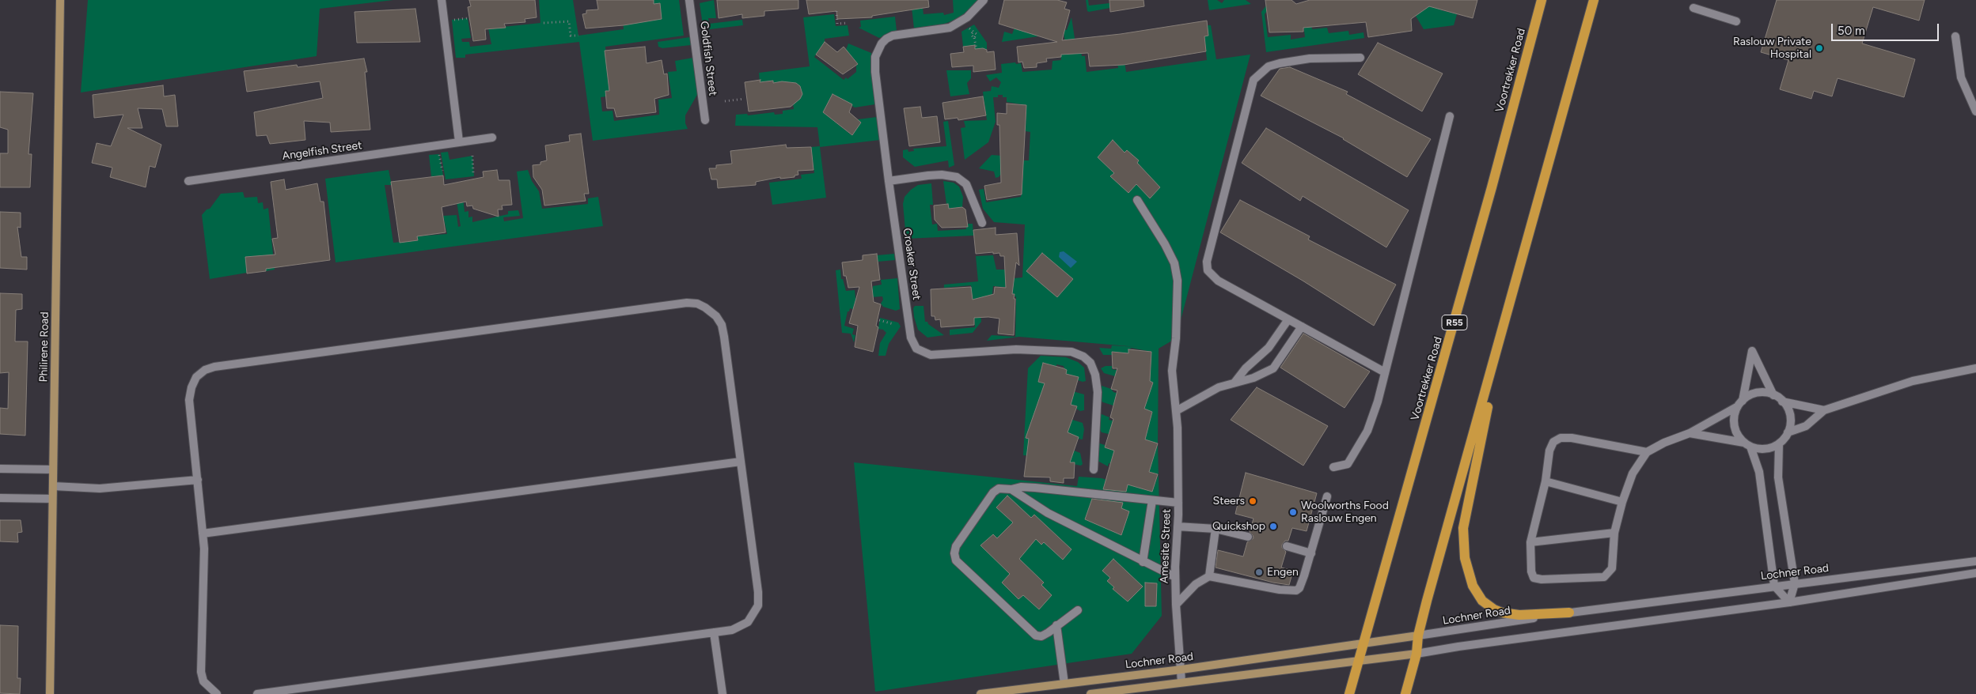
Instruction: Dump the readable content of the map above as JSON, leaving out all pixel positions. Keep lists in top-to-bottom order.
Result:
{
  "streets": {
    "main road": ["Voortrekker Road", "R55"],
    "street": [
      "Goldfish Street",
      "Angelfish Street",
      "Croaker Street",
      "Philirene Road",
      "Amesite Street",
      "Lochner Road"
    ]
  },
  "crossings": [
    ["Voortrekker Road", "Lochner Road"],
    ["Amesite Street", "Lochner Road"]
  ],
  "places": [
    "Raslouw Private Hospital",
    "Steers",
    "Woolworths Food Raslouw Engen",
    "Quickshop",
    "Engen"
  ],
  "scale_bar": "50 m"
}
